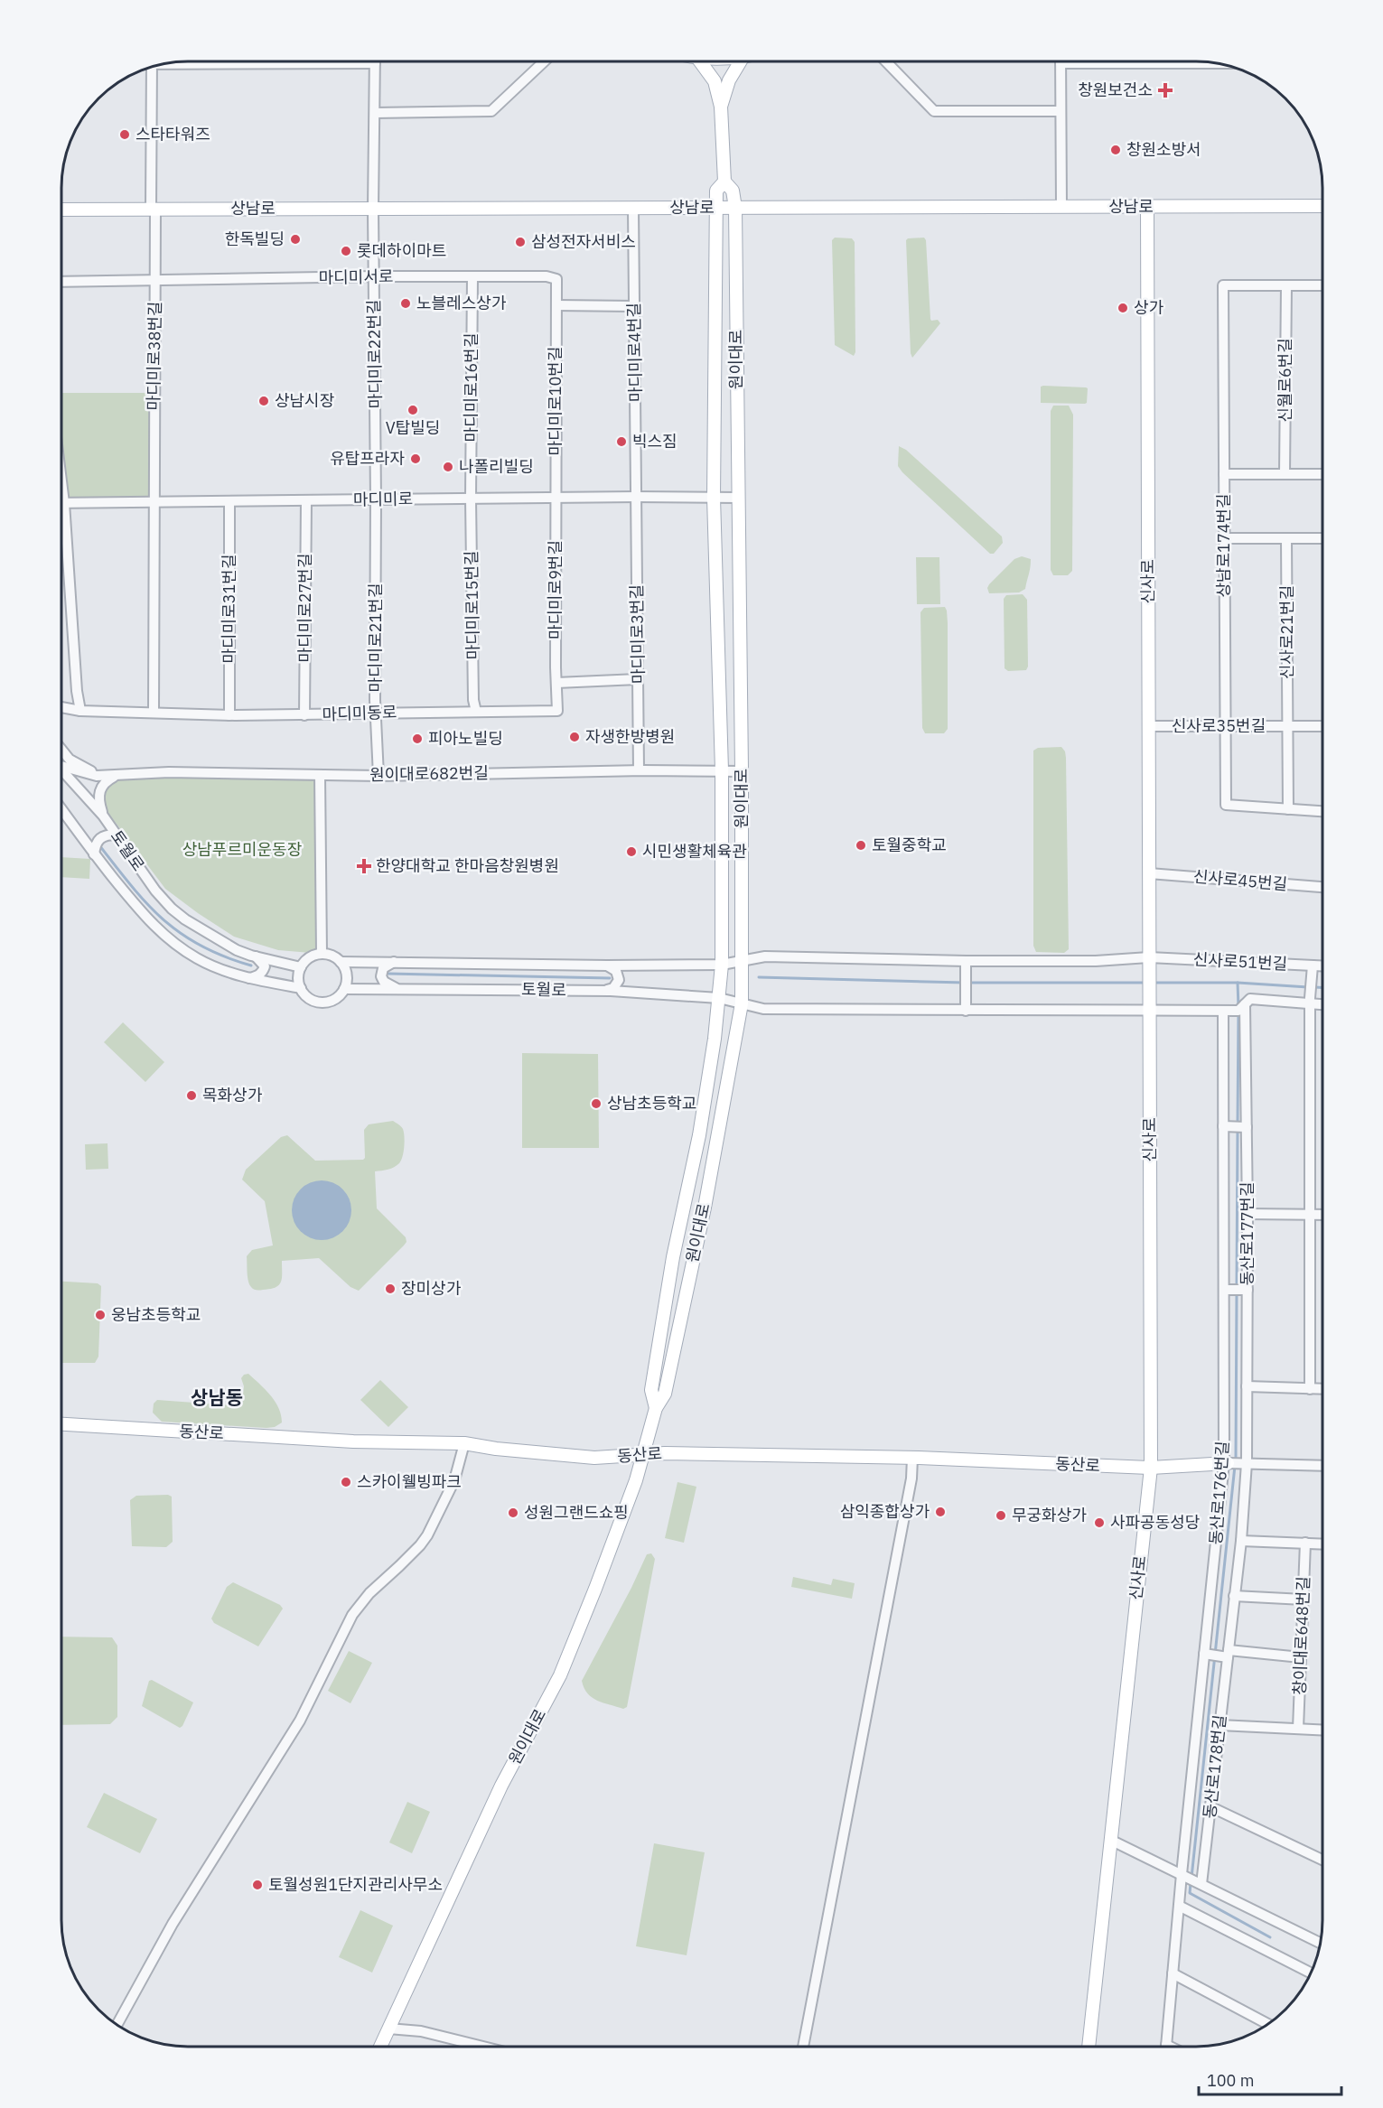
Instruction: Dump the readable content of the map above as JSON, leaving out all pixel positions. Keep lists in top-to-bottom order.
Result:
{
  "streets": {
    "main road": [
      "상남로",
      "원이대로",
      "신사로",
      "동산로"
    ],
    "street": [
      "마디미서로",
      "마디미로4번길",
      "마디미로22번길",
      "마디미로38번길",
      "신월로6번길",
      "마디미로16번길",
      "마디미로10번길",
      "마디미로",
      "상남로174번길",
      "마디미로9번길",
      "마디미로15번길",
      "마디미로27번길",
      "마디미로31번길",
      "신사로21번길",
      "마디미로3번길",
      "마디미로21번길",
      "마디미동로",
      "신사로35번길",
      "원이대로682번길",
      "토월로",
      "신사로45번길",
      "신사로51번길",
      "동산로177번길",
      "동산로176번길",
      "창이대로648번길",
      "동산로178번길"
    ]
  },
  "crossings": [
    ["상남로", "마디미로4번길"],
    ["상남로", "마디미로22번길"],
    ["상남로", "마디미로38번길"],
    ["상남로", "원이대로"],
    ["상남로", "신사로"],
    ["마디미서로", "마디미로22번길"],
    ["마디미서로", "마디미로38번길"],
    ["마디미서로", "마디미로16번길"],
    ["마디미서로", "마디미로10번길"],
    ["마디미로4번길", "마디미로"],
    ["마디미로4번길", "마디미로3번길"],
    ["마디미로22번길", "마디미로"],
    ["마디미로22번길", "마디미로21번길"],
    ["마디미로38번길", "마디미로"],
    ["원이대로", "마디미로"],
    ["원이대로", "원이대로682번길"],
    ["원이대로", "토월로"],
    ["원이대로", "동산로"],
    ["신월로6번길", "상남로174번길"],
    ["마디미로16번길", "마디미로"],
    ["마디미로16번길", "마디미로15번길"],
    ["마디미로10번길", "마디미로"],
    ["마디미로10번길", "마디미로9번길"],
    ["마디미로", "마디미로9번길"],
    ["마디미로", "마디미로15번길"],
    ["마디미로", "마디미로27번길"],
    ["마디미로", "마디미로31번길"],
    ["마디미로", "마디미로3번길"],
    ["마디미로", "마디미로21번길"],
    ["상남로174번길", "신사로35번길"],
    ["신사로", "신사로35번길"],
    ["신사로", "토월로"],
    ["신사로", "신사로45번길"],
    ["신사로", "신사로51번길"],
    ["신사로", "동산로"],
    ["마디미로9번길", "마디미동로"],
    ["마디미로15번길", "마디미동로"],
    ["마디미로27번길", "마디미동로"],
    ["마디미로31번길", "마디미동로"],
    ["신사로21번길", "신사로35번길"],
    ["마디미로3번길", "원이대로682번길"],
    ["마디미로21번길", "마디미동로"],
    ["마디미로21번길", "원이대로682번길"],
    ["토월로", "신사로51번길"],
    ["토월로", "동산로177번길"],
    ["토월로", "동산로176번길"],
    ["동산로177번길", "동산로178번길"],
    ["동산로", "동산로176번길"]
  ],
  "districts": ["상남동"],
  "parks": ["상남푸르미운동장"],
  "places": {
    "health": ["창원보건소", "한양대학교 한마음창원병원"],
    "other": [
      "스타타워즈",
      "창원소방서",
      "한독빌딩",
      "삼성전자서비스",
      "롯데하이마트",
      "노블레스상가",
      "상가",
      "상남시장",
      "V탑빌딩",
      "빅스짐",
      "유탑프라자",
      "나폴리빌딩",
      "자생한방병원",
      "피아노빌딩",
      "토월중학교",
      "시민생활체육관",
      "목화상가",
      "상남초등학교",
      "장미상가",
      "웅남초등학교",
      "스카이웰빙파크",
      "삼익종합상가",
      "성원그랜드쇼핑",
      "무궁화상가",
      "사파공동성당",
      "토월성원1단지관리사무소"
    ]
  },
  "scale_bar": "100 m"
}
